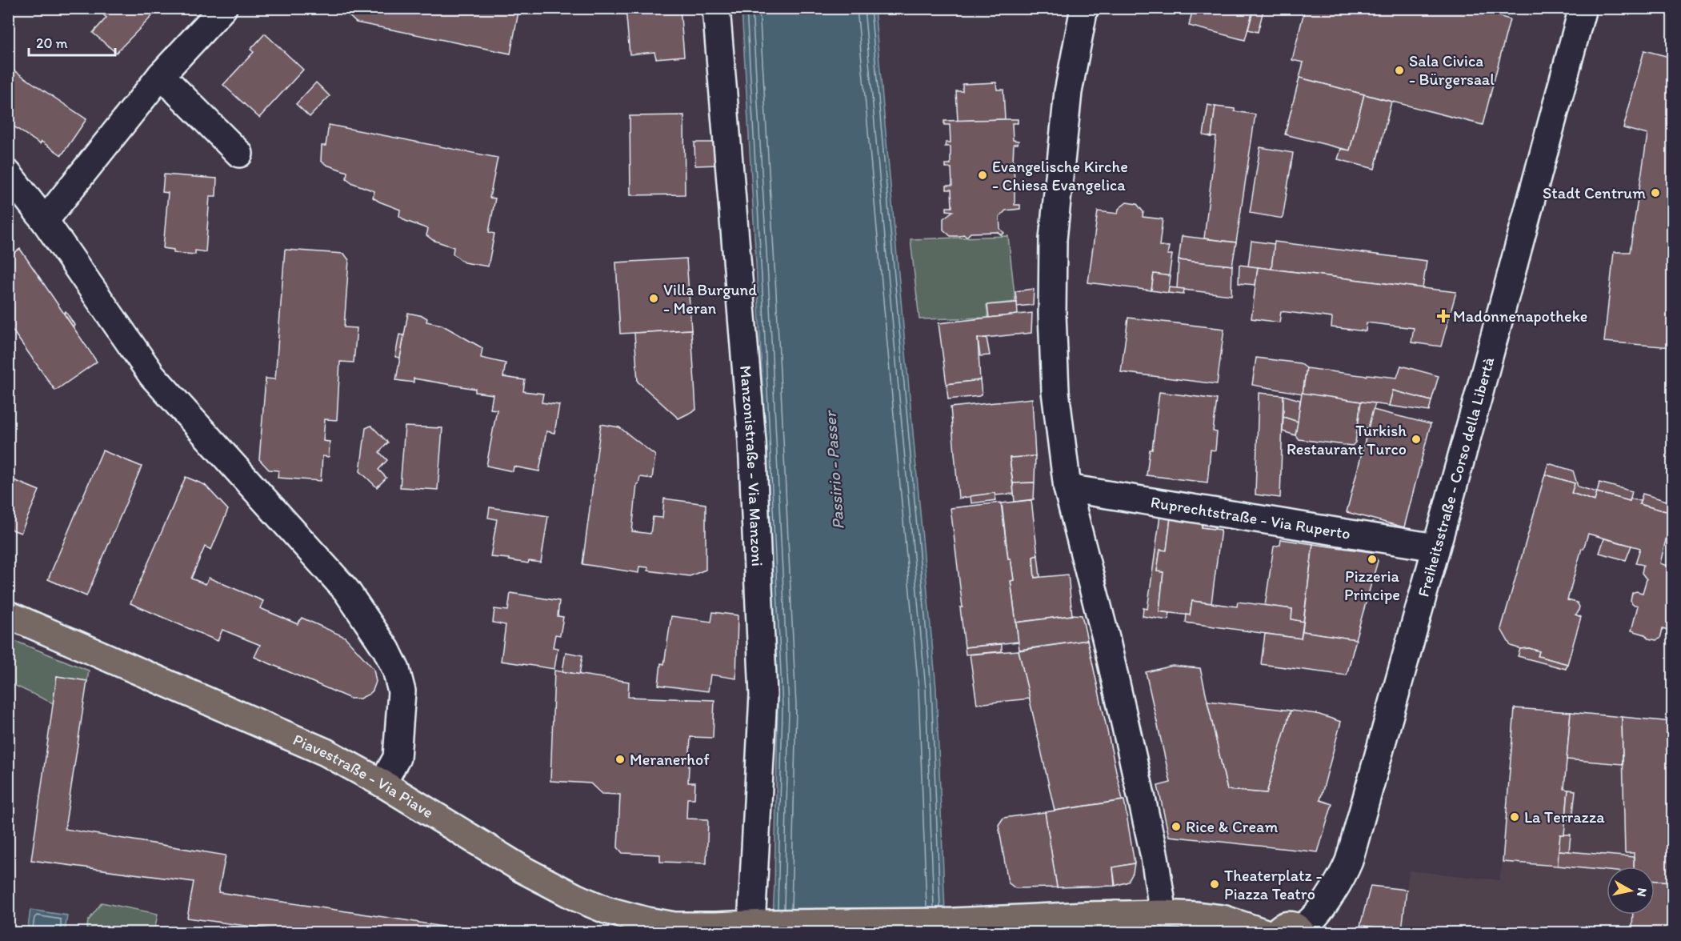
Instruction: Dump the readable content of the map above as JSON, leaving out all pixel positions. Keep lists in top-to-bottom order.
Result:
{
  "streets": {
    "main road": ["Piavestraße - Via Piave"],
    "street": ["Manzonistraße - Via Manzoni", "Freiheitsstraße - Corso della Libertà", "Ruprechtstraße - Via Ruperto"]
  },
  "crossings": [
    ["Manzonistraße - Via Manzoni", "Piavestraße - Via Piave"],
    ["Freiheitsstraße - Corso della Libertà", "Ruprechtstraße - Via Ruperto"]
  ],
  "water": ["Passirio - Passer"],
  "places": {
    "other": [
      "Sala Civica - Bürgersaal",
      "Evangelische Kirche - Chiesa Evangelica",
      "Stadt Centrum",
      "Villa Burgund - Meran",
      "Turkish Restaurant Turco",
      "Pizzeria Principe",
      "Meranerhof",
      "La Terrazza",
      "Rice & Cream",
      "Theaterplatz - Piazza Teatro"
    ],
    "health": ["Madonnenapotheke"]
  },
  "scale_bar": "20 m",
  "north": "right"
}
